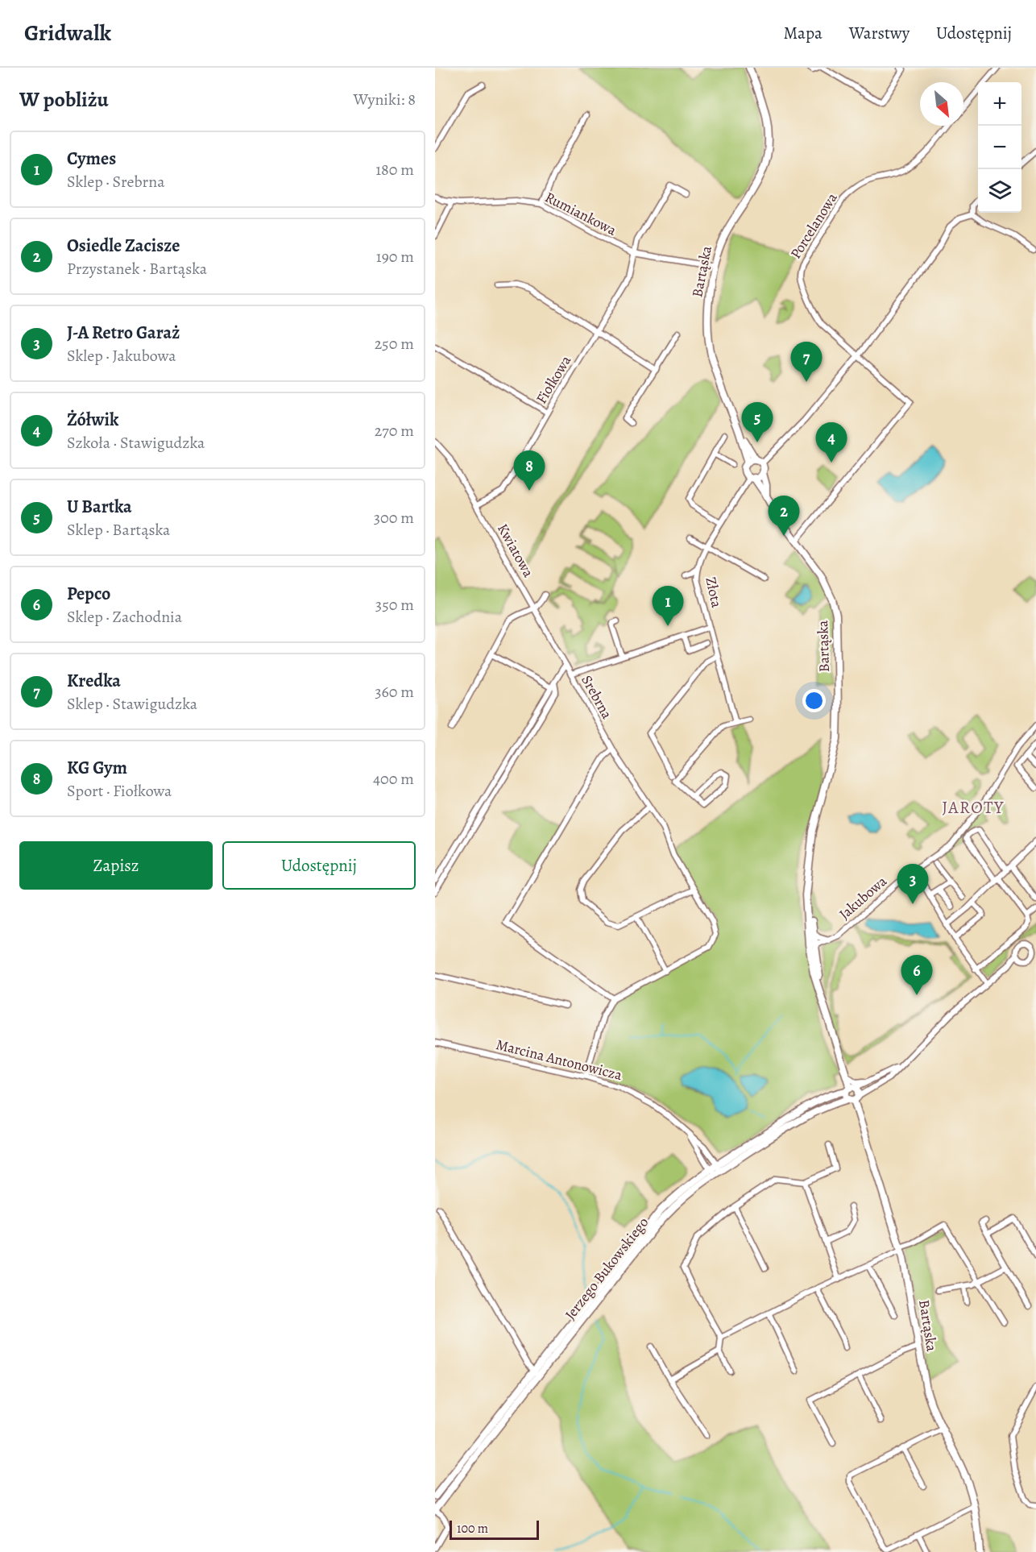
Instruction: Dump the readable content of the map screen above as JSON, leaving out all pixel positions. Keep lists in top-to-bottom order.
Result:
{
  "streets": {
    "street": [
      "Rumiankowa",
      "Porcelanowa",
      "Bartąska",
      "Fiołkowa",
      "Kwiatowa",
      "Złota",
      "Srebrna",
      "Jakubowa",
      "Marcina Antonowicza",
      "Jerzego Bukowskiego"
    ]
  },
  "crossings": [
    ["Rumiankowa", "Bartąska"],
    ["Rumiankowa", "Fiołkowa"],
    ["Porcelanowa", "Bartąska"],
    ["Bartąska", "Złota"],
    ["Bartąska", "Jakubowa"],
    ["Bartąska", "Jerzego Bukowskiego"],
    ["Fiołkowa", "Kwiatowa"],
    ["Kwiatowa", "Srebrna"],
    ["Złota", "Srebrna"],
    ["Marcina Antonowicza", "Jerzego Bukowskiego"]
  ],
  "districts": ["JAROTY"],
  "scale_bar": "100 m",
  "north": "bottom right",
  "page": {
    "header": "Gridwalk",
    "nav": ["Mapa", "Warstwy", "Udostępnij"],
    "heading": ["W pobliżu", "Wyniki: 8"],
    "map_buttons": ["+", "−"],
    "list": [
      {
        "mark": "1",
        "name": "Cymes",
        "note": "Sklep · Srebrna",
        "value": "180 m"
      },
      {
        "mark": "2",
        "name": "Osiedle Zacisze",
        "note": "Przystanek · Bartąska",
        "value": "190 m"
      },
      {
        "mark": "3",
        "name": "J-A Retro Garaż",
        "note": "Sklep · Jakubowa",
        "value": "250 m"
      },
      {
        "mark": "4",
        "name": "Żółwik",
        "note": "Szkoła · Stawigudzka",
        "value": "270 m"
      },
      {
        "mark": "5",
        "name": "U Bartka",
        "note": "Sklep · Bartąska",
        "value": "300 m"
      },
      {
        "mark": "6",
        "name": "Pepco",
        "note": "Sklep · Zachodnia",
        "value": "350 m"
      },
      {
        "mark": "7",
        "name": "Kredka",
        "note": "Sklep · Stawigudzka",
        "value": "360 m"
      },
      {
        "mark": "8",
        "name": "KG Gym",
        "note": "Sport · Fiołkowa",
        "value": "400 m"
      }
    ],
    "pins": [
      "7",
      "5",
      "4",
      "8",
      "2",
      "1",
      "3",
      "6"
    ],
    "buttons": ["Zapisz", "Udostępnij"],
    "scale": "100 m"
  }
}
